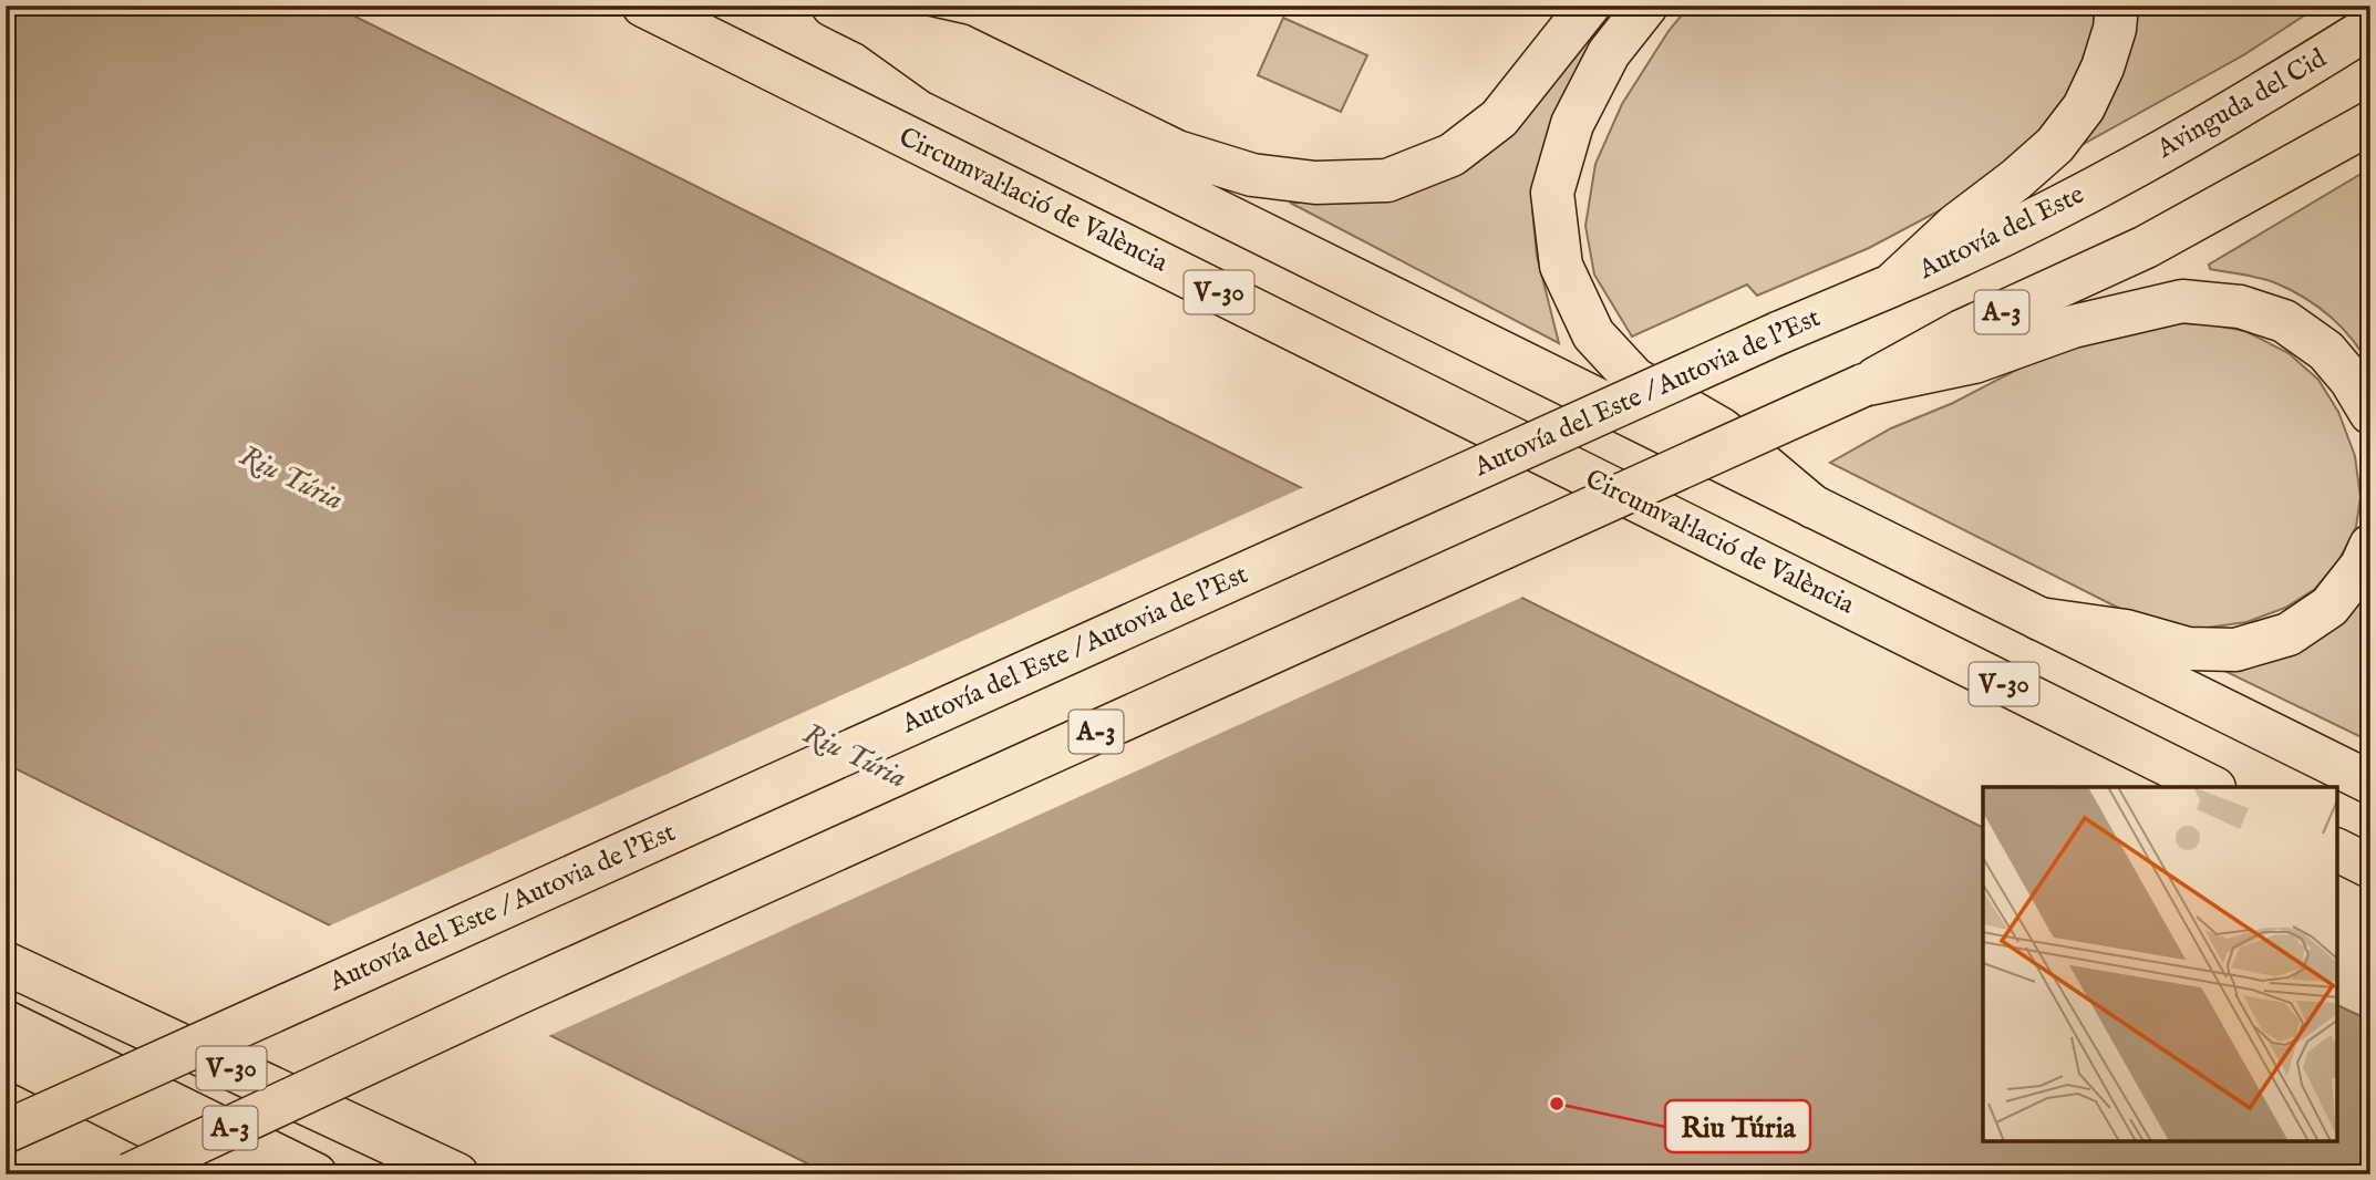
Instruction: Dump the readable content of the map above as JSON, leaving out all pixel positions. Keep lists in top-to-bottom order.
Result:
{
  "streets": {
    "main road": [
      "Avinguda del Cid",
      "Circumval·lació de València",
      "Autovía del Este",
      "V-30",
      "A-3",
      "Autovía del Este / Autovia de l'Est"
    ]
  },
  "crossings": [
    ["Avinguda del Cid", "Autovía del Este"],
    ["Autovía del Este", "Autovía del Este / Autovia de l'Est"]
  ],
  "water": ["Riu Túria"],
  "places": ["Riu Túria"]
}
